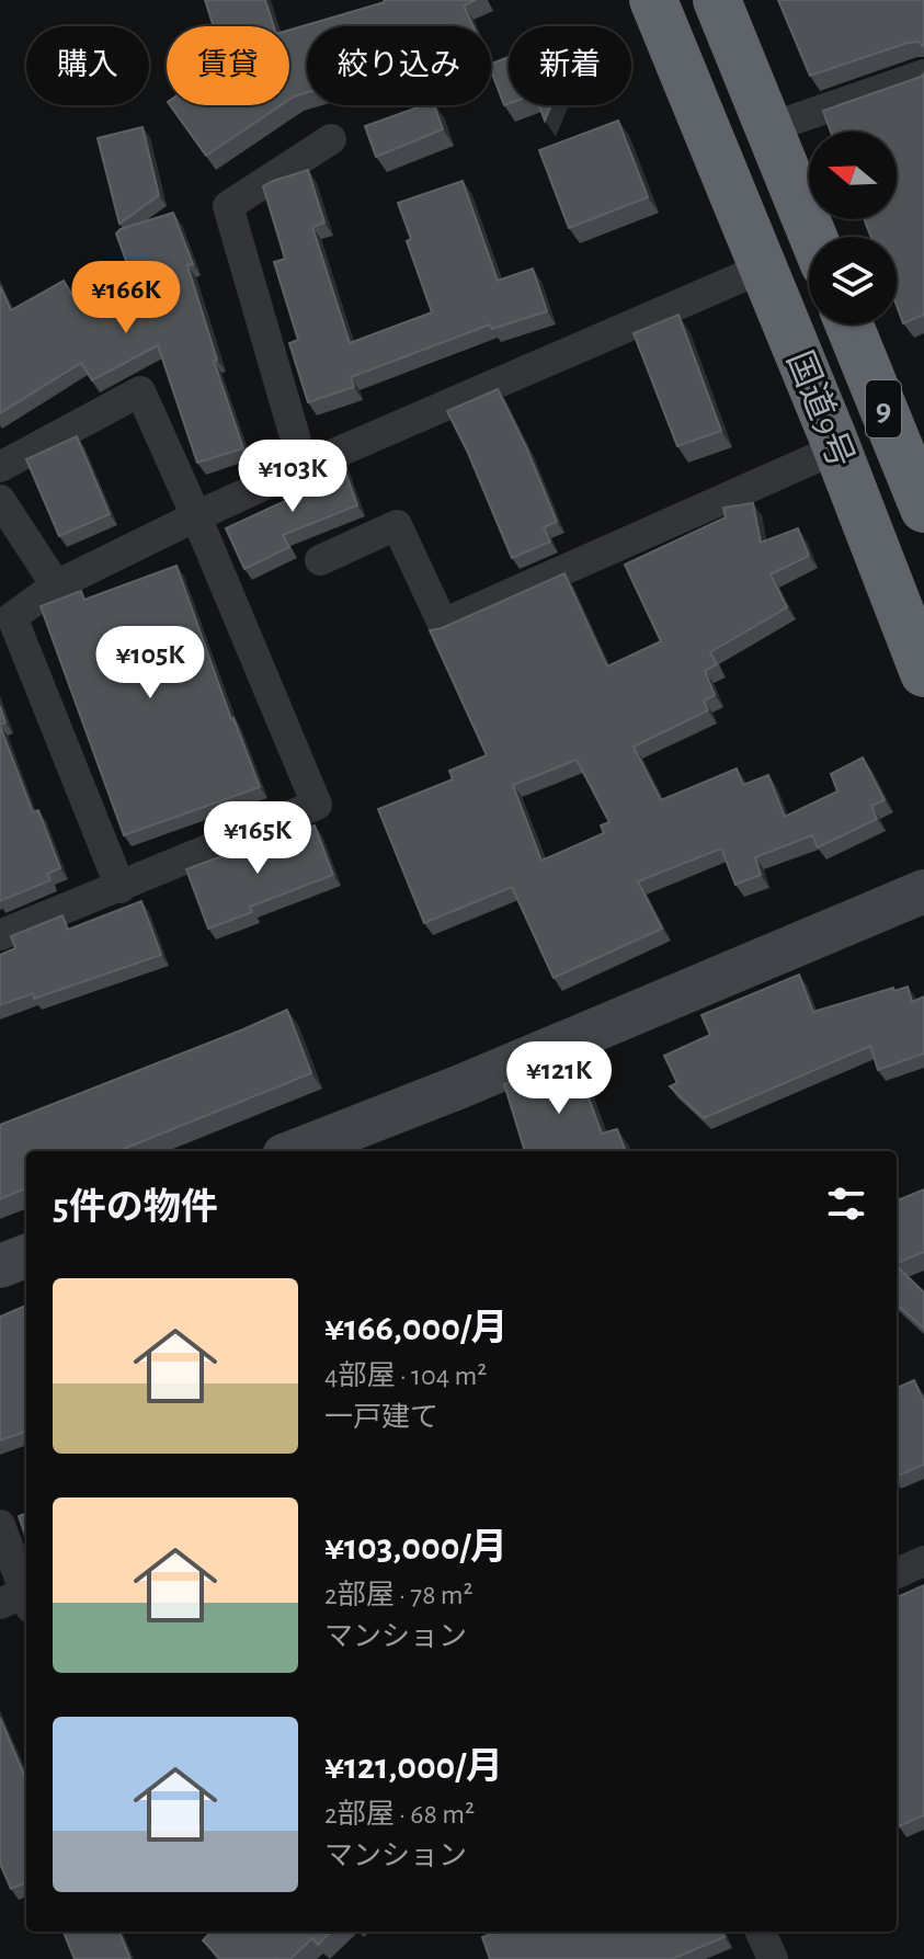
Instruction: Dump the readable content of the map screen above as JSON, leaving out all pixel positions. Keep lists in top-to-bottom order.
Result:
{
  "streets": {
    "highway": ["国道9号", "9"]
  },
  "north": "left",
  "page": {
    "chip": [
      "購入",
      "賃貸",
      "絞り込み",
      "新着"
    ],
    "price": [
      "¥166K",
      "¥103K",
      "¥105K",
      "¥165K",
      "¥121K"
    ],
    "heading": "5件の物件",
    "list": [
      {
        "name": "¥166,000/月",
        "note": "4部屋 · 104 m² · 一戸建て"
      },
      {
        "name": "¥103,000/月",
        "note": "2部屋 · 78 m² · マンション"
      },
      {
        "name": "¥121,000/月",
        "note": "2部屋 · 68 m² · マンション"
      }
    ]
  }
}
